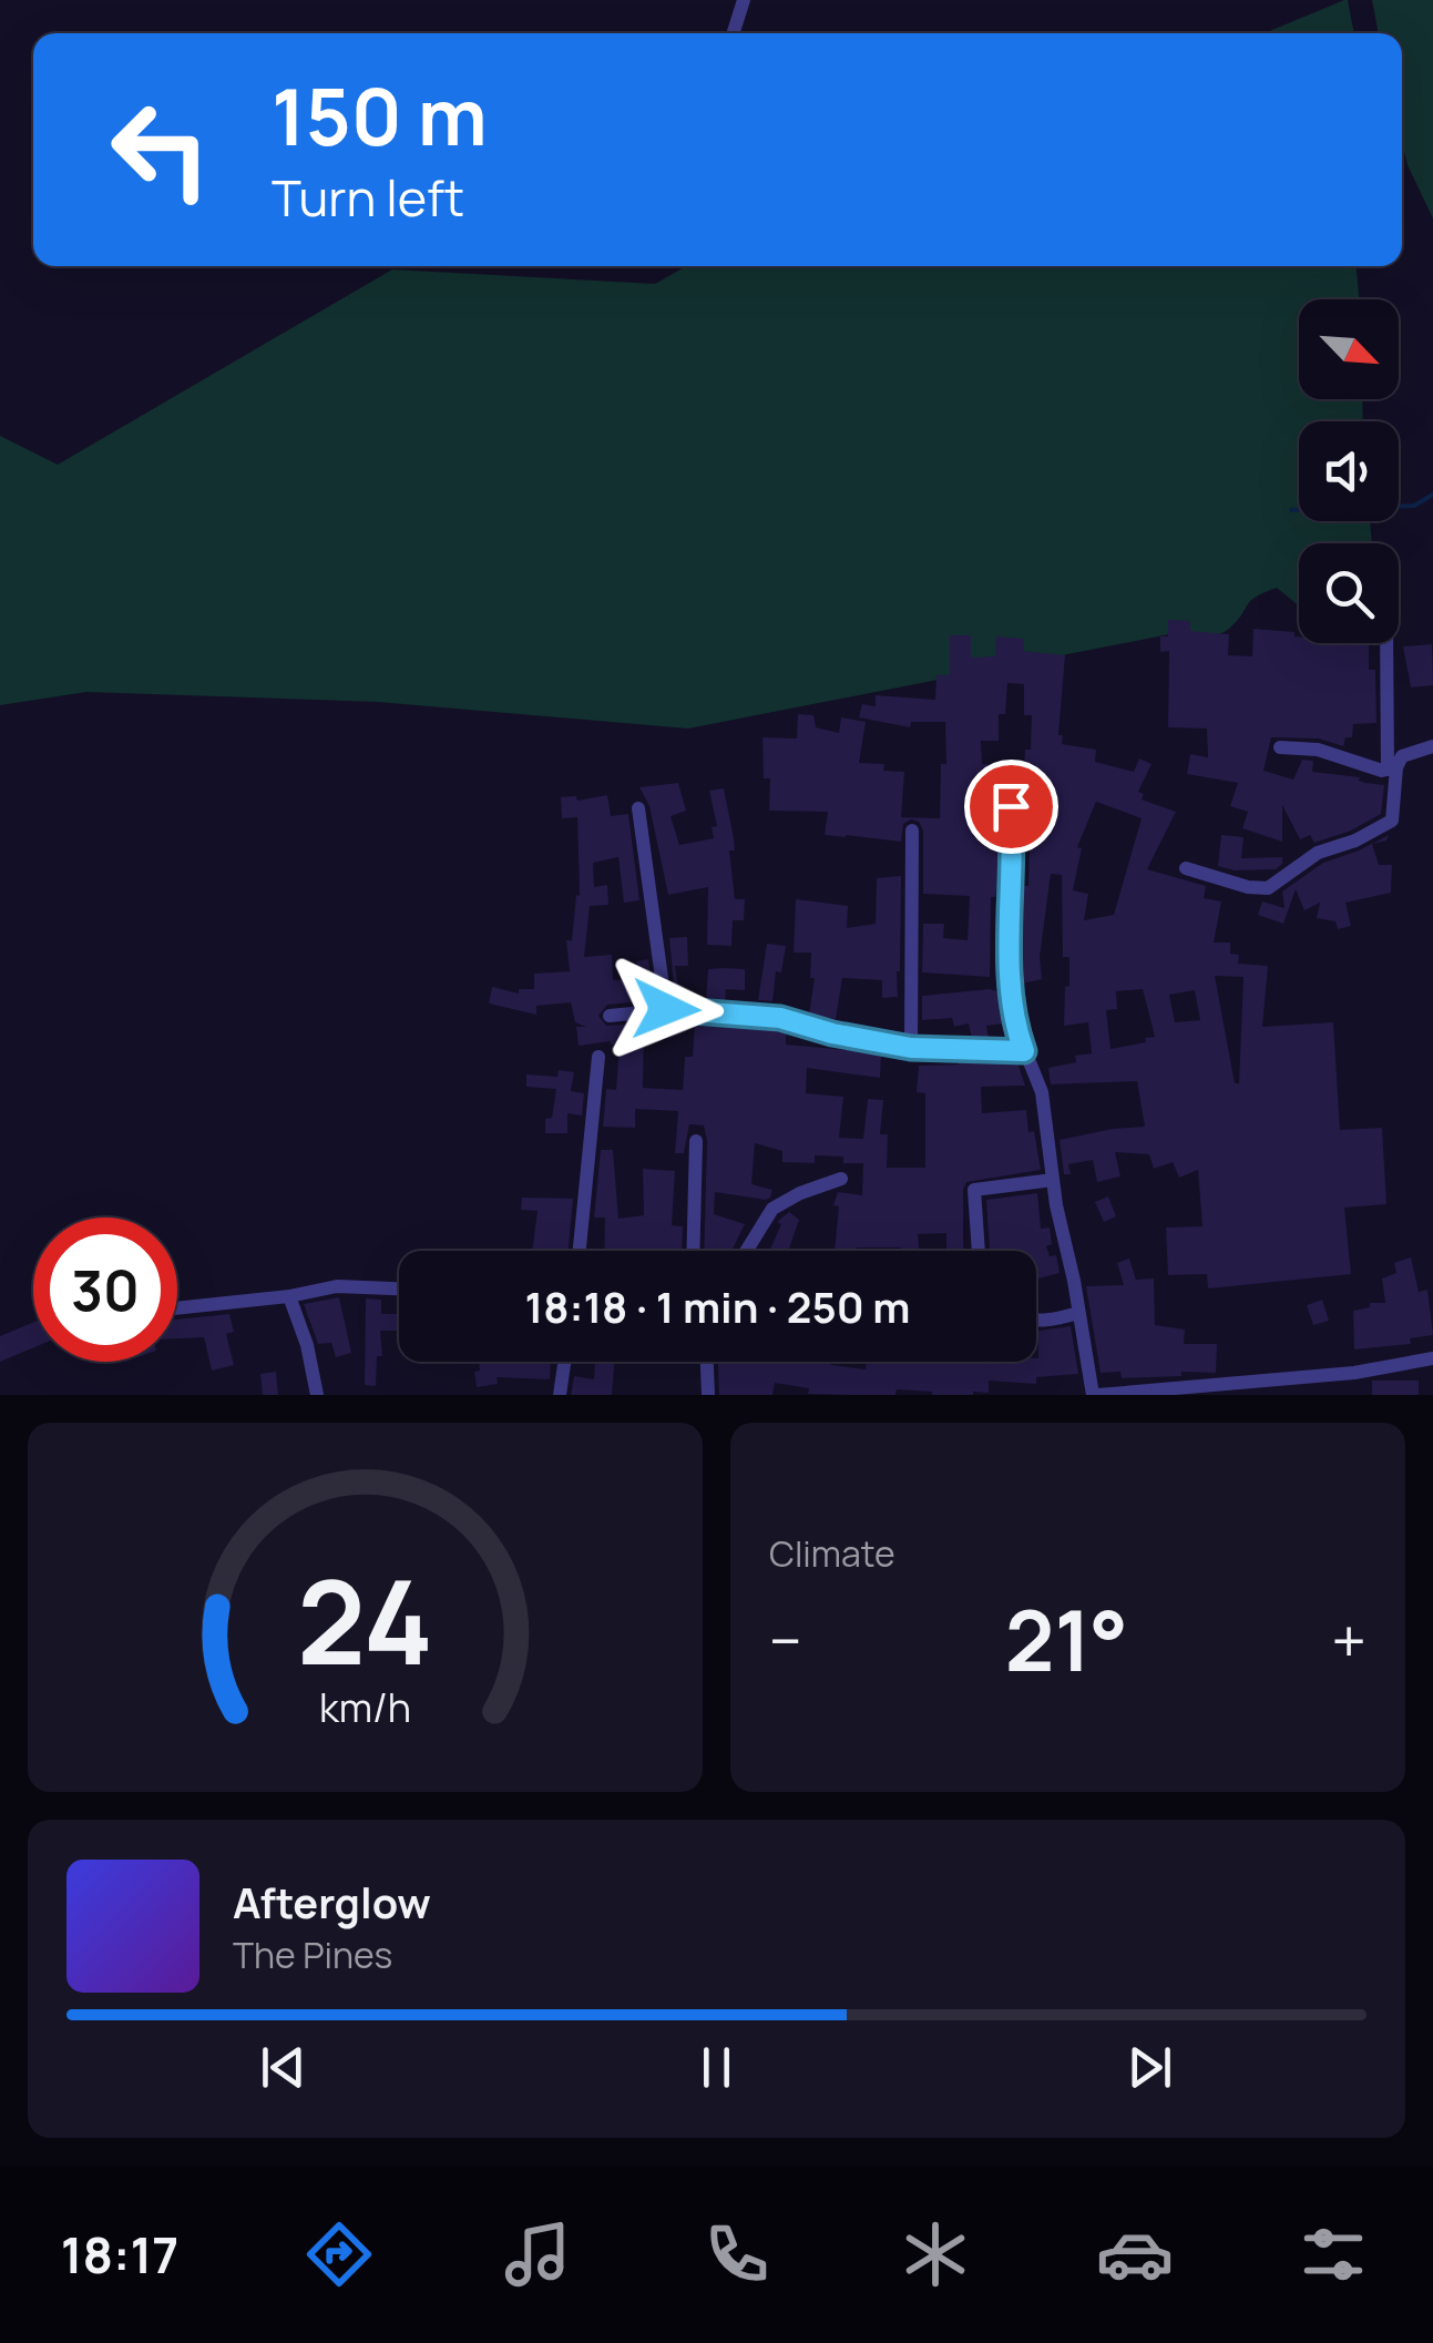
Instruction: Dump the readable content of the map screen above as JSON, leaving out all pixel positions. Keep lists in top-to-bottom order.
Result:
{
  "north": "bottom right",
  "page": {
    "turn": ["150 m", "Turn left"],
    "limit": "30",
    "trip": "18:18 · 1 min · 250 m",
    "tile": "Climate",
    "heat": ["−", "21°", "+"],
    "song": ["Afterglow", "The Pines"],
    "tabs": "18:17",
    "gauge": ["24", "km/h"]
  }
}
